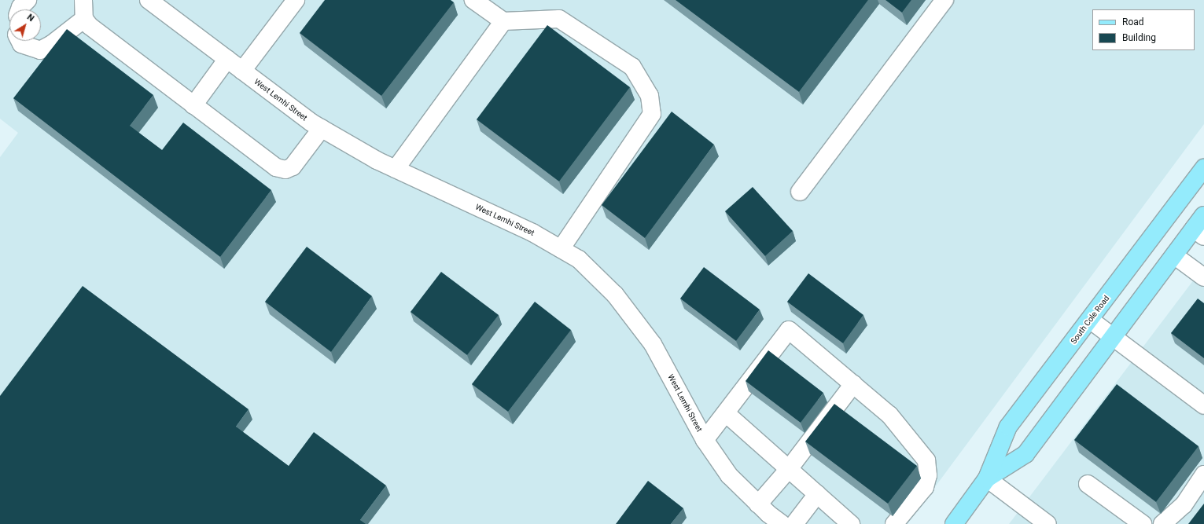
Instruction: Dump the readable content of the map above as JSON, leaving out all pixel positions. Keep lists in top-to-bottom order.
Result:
{
  "streets": {
    "main road": ["South Cole Road"],
    "street": ["West Lemhi Street"]
  },
  "legend": ["Road", "Building"],
  "north": "top right"
}
